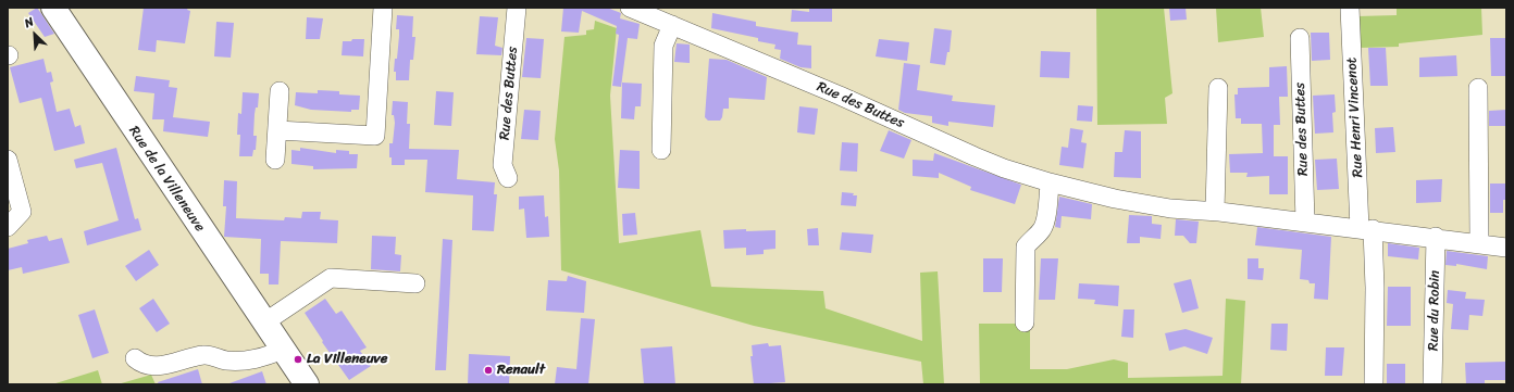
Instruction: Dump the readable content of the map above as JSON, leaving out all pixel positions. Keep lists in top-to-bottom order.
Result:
{
  "streets": {
    "main road": ["Rue de la Villeneuve"],
    "street": ["Rue des Buttes", "Rue Henri Vincenot", "Rue du Robin"]
  },
  "crossings": [
    ["Rue des Buttes", "Rue Henri Vincenot"],
    ["Rue des Buttes", "Rue du Robin"]
  ],
  "places": ["La Villeneuve", "Renault"],
  "north": "top left"
}
